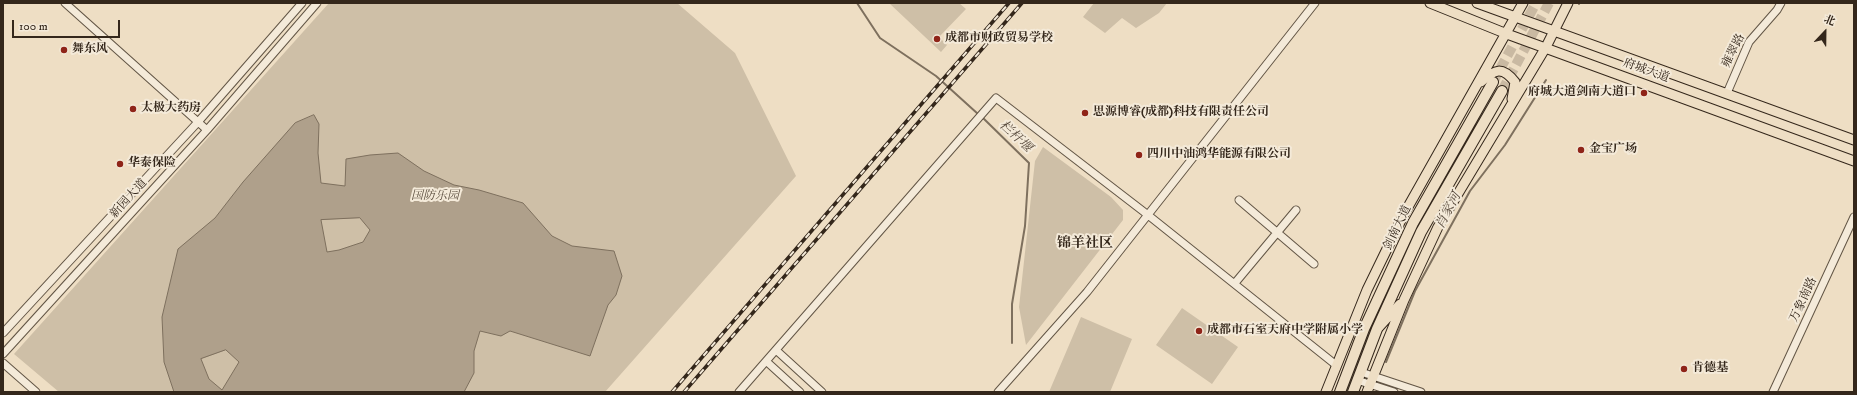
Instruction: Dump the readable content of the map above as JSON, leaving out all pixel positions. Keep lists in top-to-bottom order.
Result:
{
  "streets": {
    "highway": ["剑南大道"],
    "main road": ["府城大道"],
    "street": ["雍翠路", "新园大道", "万象南路"]
  },
  "crossings": [
    ["雍翠路", "府城大道"]
  ],
  "districts": ["锦羊社区"],
  "water": ["栏杆堰", "肖家河"],
  "parks": ["国防乐园"],
  "places": [
    "成都市财政贸易学校",
    "舞东风",
    "府城大道剑南大道口",
    "太极大药房",
    "思源博睿(成都)科技有限责任公司",
    "金宝广场",
    "四川中油鸿华能源有限公司",
    "华泰保险",
    "成都市石室天府中学附属小学",
    "肯德基"
  ],
  "scale_bar": "100 m",
  "north": "top"
}
